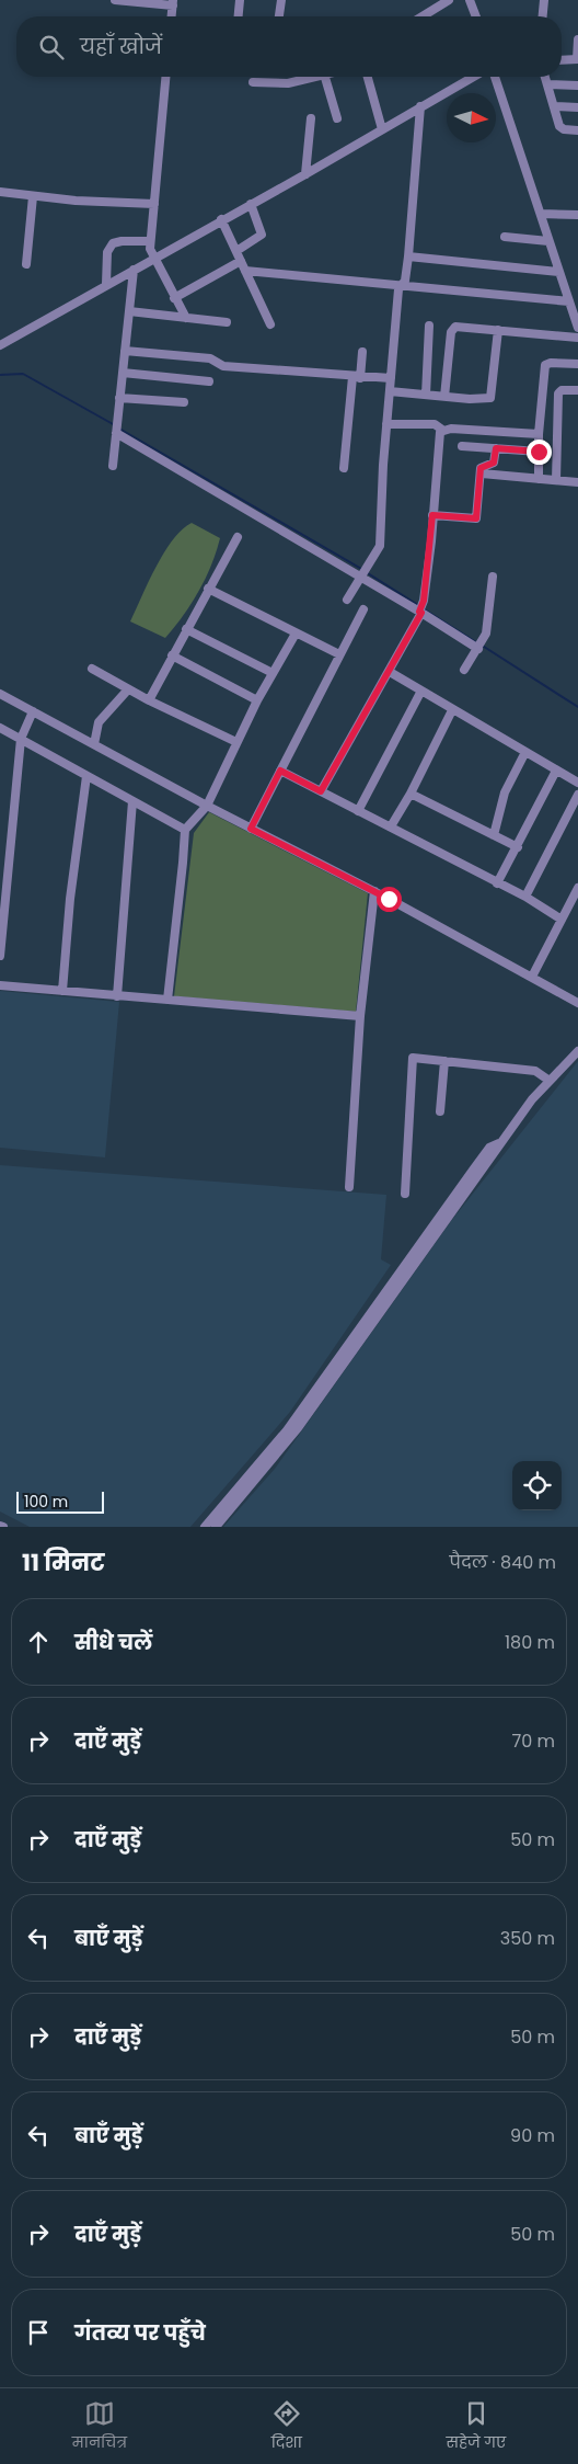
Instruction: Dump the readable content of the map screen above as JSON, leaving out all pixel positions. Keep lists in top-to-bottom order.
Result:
{
  "scale_bar": "100 m",
  "north": "right",
  "page": {
    "search": "यहाँ खोजें",
    "scale": "100 m",
    "heading": ["11 मिनट", "पैदल · 840 m"],
    "list": [
      ["सीधे चलें", "180 m"],
      ["दाएँ मुड़ें", "70 m"],
      ["दाएँ मुड़ें", "50 m"],
      ["बाएँ मुड़ें", "350 m"],
      ["दाएँ मुड़ें", "50 m"],
      ["बाएँ मुड़ें", "90 m"],
      ["दाएँ मुड़ें", "50 m"],
      "गंतव्य पर पहुँचे"
    ],
    "nav": ["मानचित्र", "दिशा", "सहेजे गए"]
  }
}
